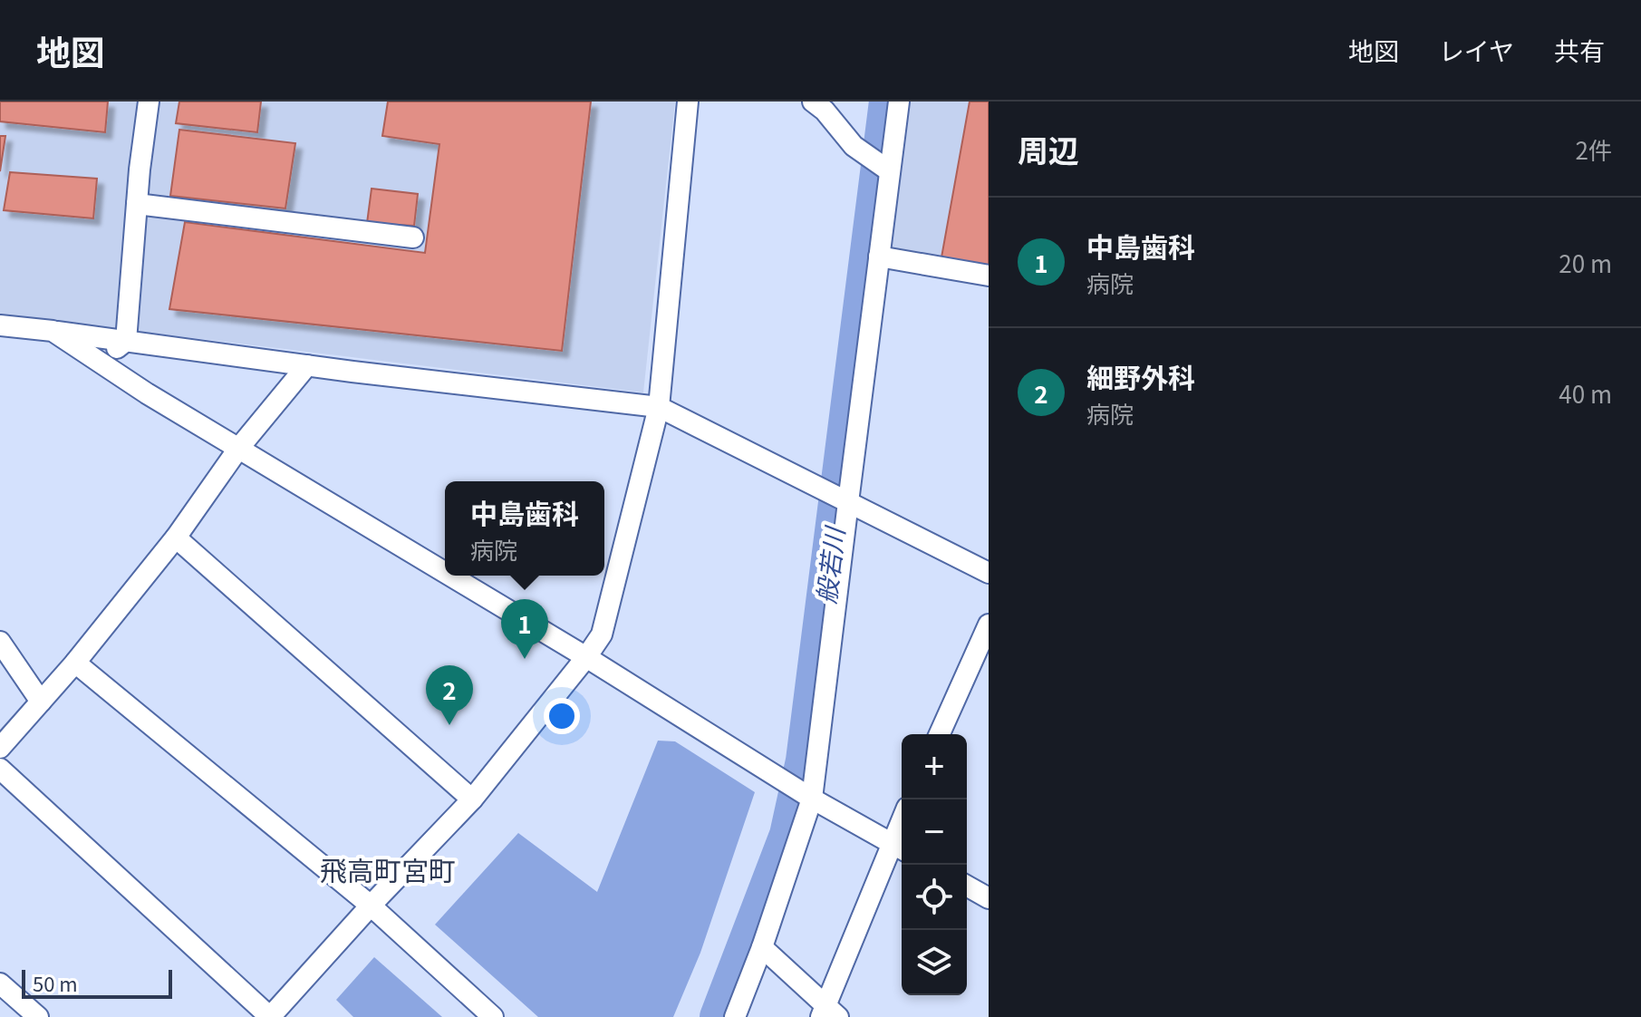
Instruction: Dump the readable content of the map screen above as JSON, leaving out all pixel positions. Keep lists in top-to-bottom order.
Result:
{
  "districts": ["飛高町宮町"],
  "water": ["般若川"],
  "scale_bar": "50 m",
  "page": {
    "header": "地図",
    "nav": ["地図", "レイヤ", "共有"],
    "heading": ["周辺", "2件"],
    "list": [
      {
        "mark": "1",
        "name": "中島歯科",
        "note": "病院",
        "value": "20 m"
      },
      {
        "mark": "2",
        "name": "細野外科",
        "note": "病院",
        "value": "40 m"
      }
    ],
    "popup": ["中島歯科", "病院"],
    "pins": ["1", "2"],
    "map_buttons": ["+", "−"],
    "scale": "50 m"
  }
}
